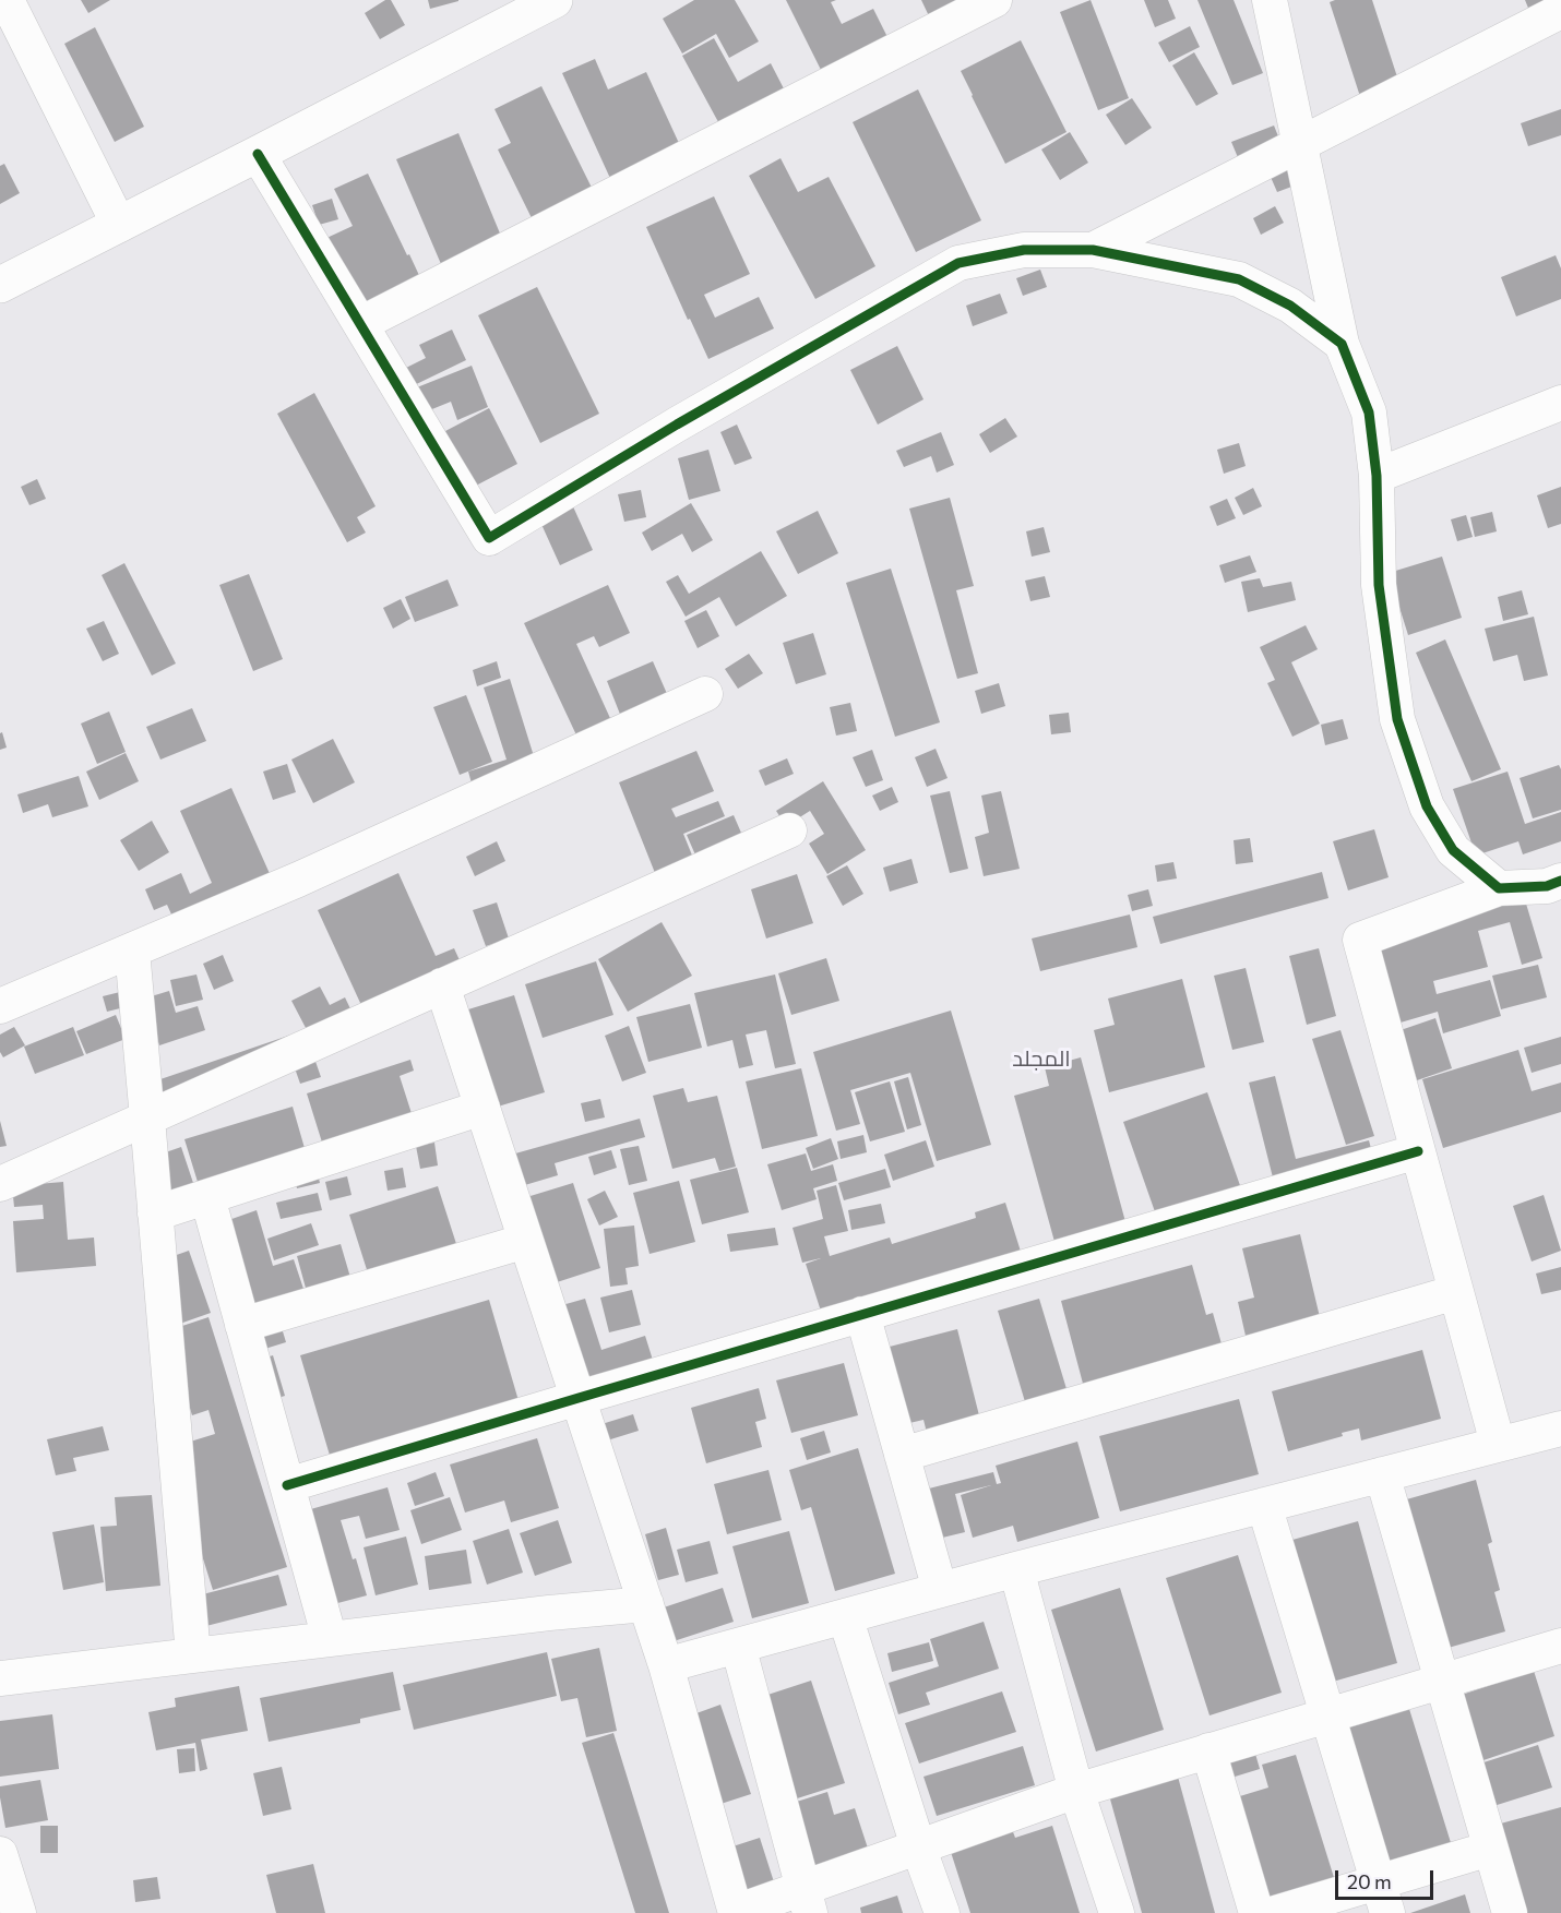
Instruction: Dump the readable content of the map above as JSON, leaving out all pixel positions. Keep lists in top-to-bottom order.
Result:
{
  "districts": ["المجلد"],
  "scale_bar": "20 m"
}
